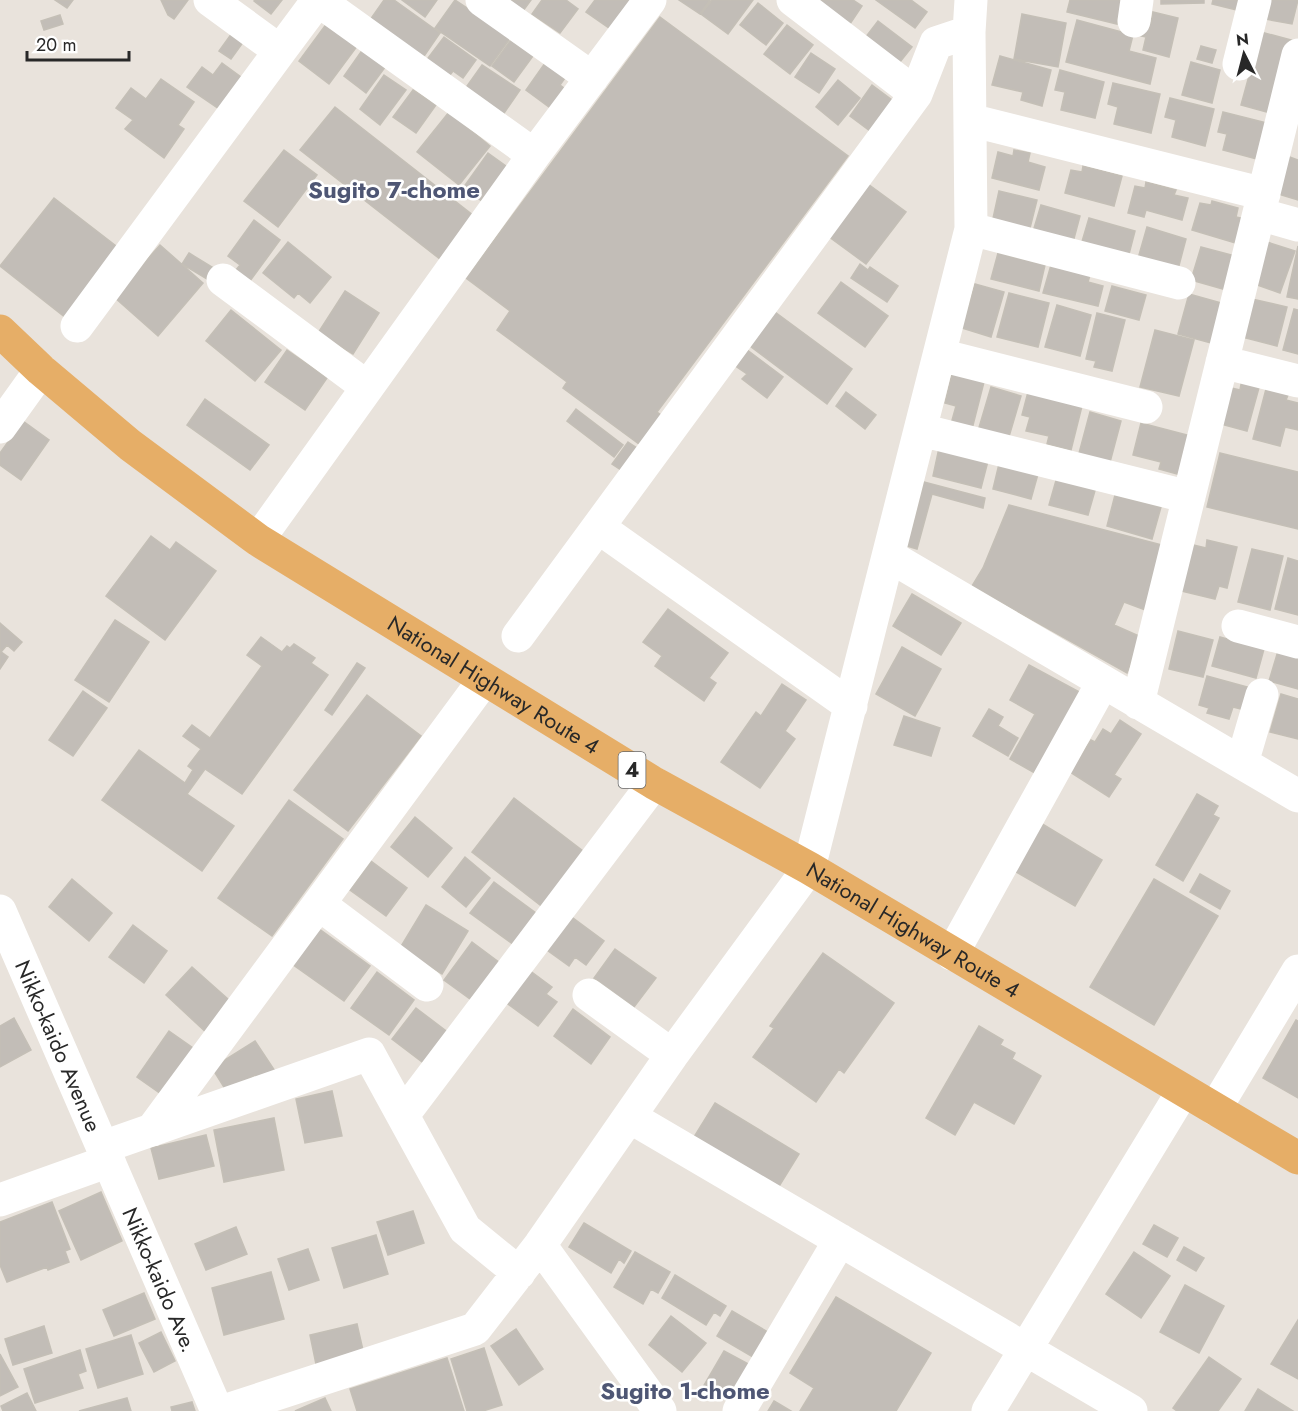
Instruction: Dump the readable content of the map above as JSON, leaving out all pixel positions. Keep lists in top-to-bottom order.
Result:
{
  "streets": {
    "highway": ["National Highway Route 4", "4"],
    "street": ["Nikko-kaido Avenue", "Nikko-kaido Ave."]
  },
  "crossings": [
    ["Nikko-kaido Avenue", "Nikko-kaido Ave."]
  ],
  "districts": ["Sugito 7-chome", "Sugito 1-chome"],
  "scale_bar": "20 m",
  "north": "top"
}
